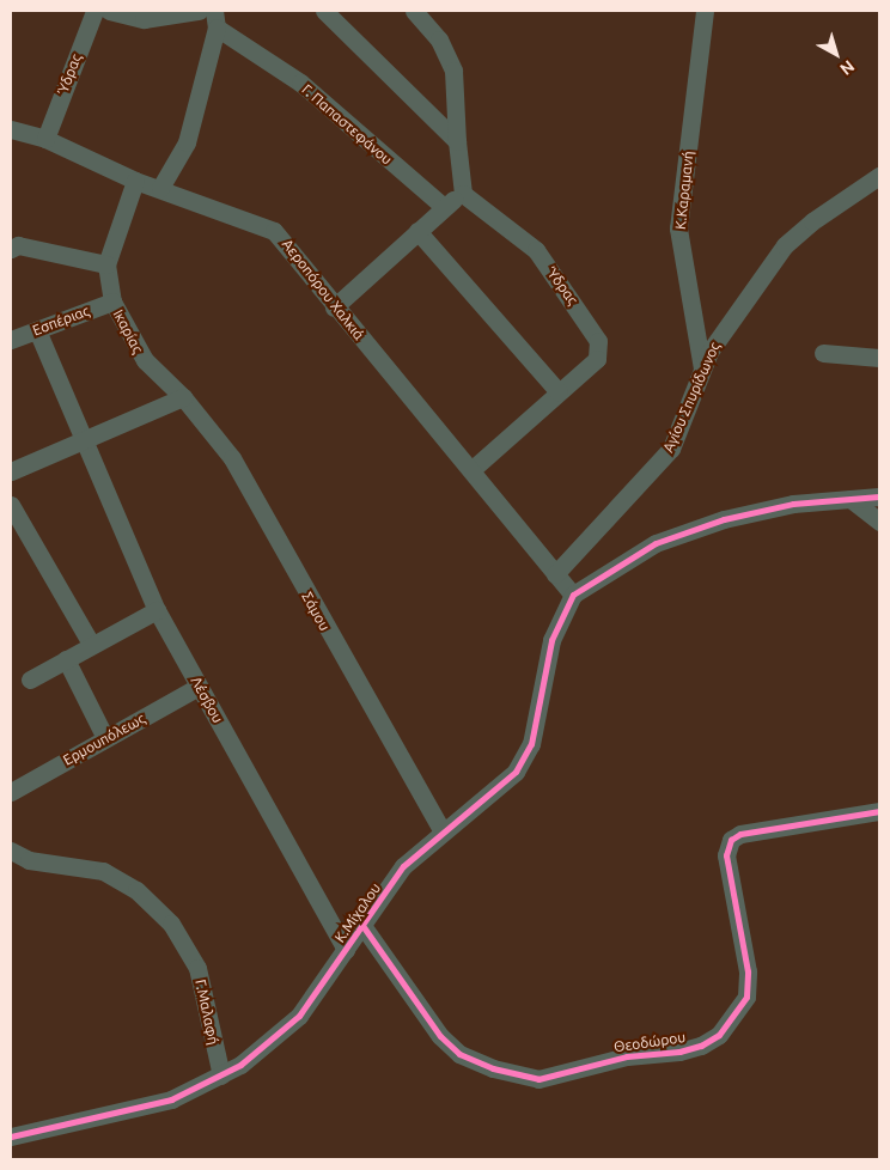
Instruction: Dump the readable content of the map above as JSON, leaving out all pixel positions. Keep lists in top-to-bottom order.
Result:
{
  "streets": {
    "street": [
      "Ύδρας",
      "Γ. Παπαστεφάνου",
      "Κ.Καραμανή",
      "Αεροπόρου Χαλκιά",
      "Εσπέριας",
      "Ικαρίας",
      "Αγίου Σπυρίδωνος",
      "Σάμου",
      "Λέσβου",
      "Ερμουπόλεως",
      "Κ.Μίχαλου",
      "Γ.Μαλαφή",
      "Θεοδώρου"
    ]
  },
  "crossings": [
    ["Ύδρας", "Αεροπόρου Χαλκιά"],
    ["Γ. Παπαστεφάνου", "Αεροπόρου Χαλκιά"],
    ["Κ.Καραμανή", "Αγίου Σπυρίδωνος"],
    ["Αεροπόρου Χαλκιά", "Ικαρίας"],
    ["Αεροπόρου Χαλκιά", "Αγίου Σπυρίδωνος"],
    ["Αεροπόρου Χαλκιά", "Κ.Μίχαλου"],
    ["Εσπέριας", "Ικαρίας"],
    ["Ικαρίας", "Σάμου"],
    ["Σάμου", "Κ.Μίχαλου"],
    ["Λέσβου", "Ερμουπόλεως"],
    ["Λέσβου", "Κ.Μίχαλου"],
    ["Κ.Μίχαλου", "Γ.Μαλαφή"],
    ["Κ.Μίχαλου", "Θεοδώρου"]
  ],
  "north": "bottom right"
}
